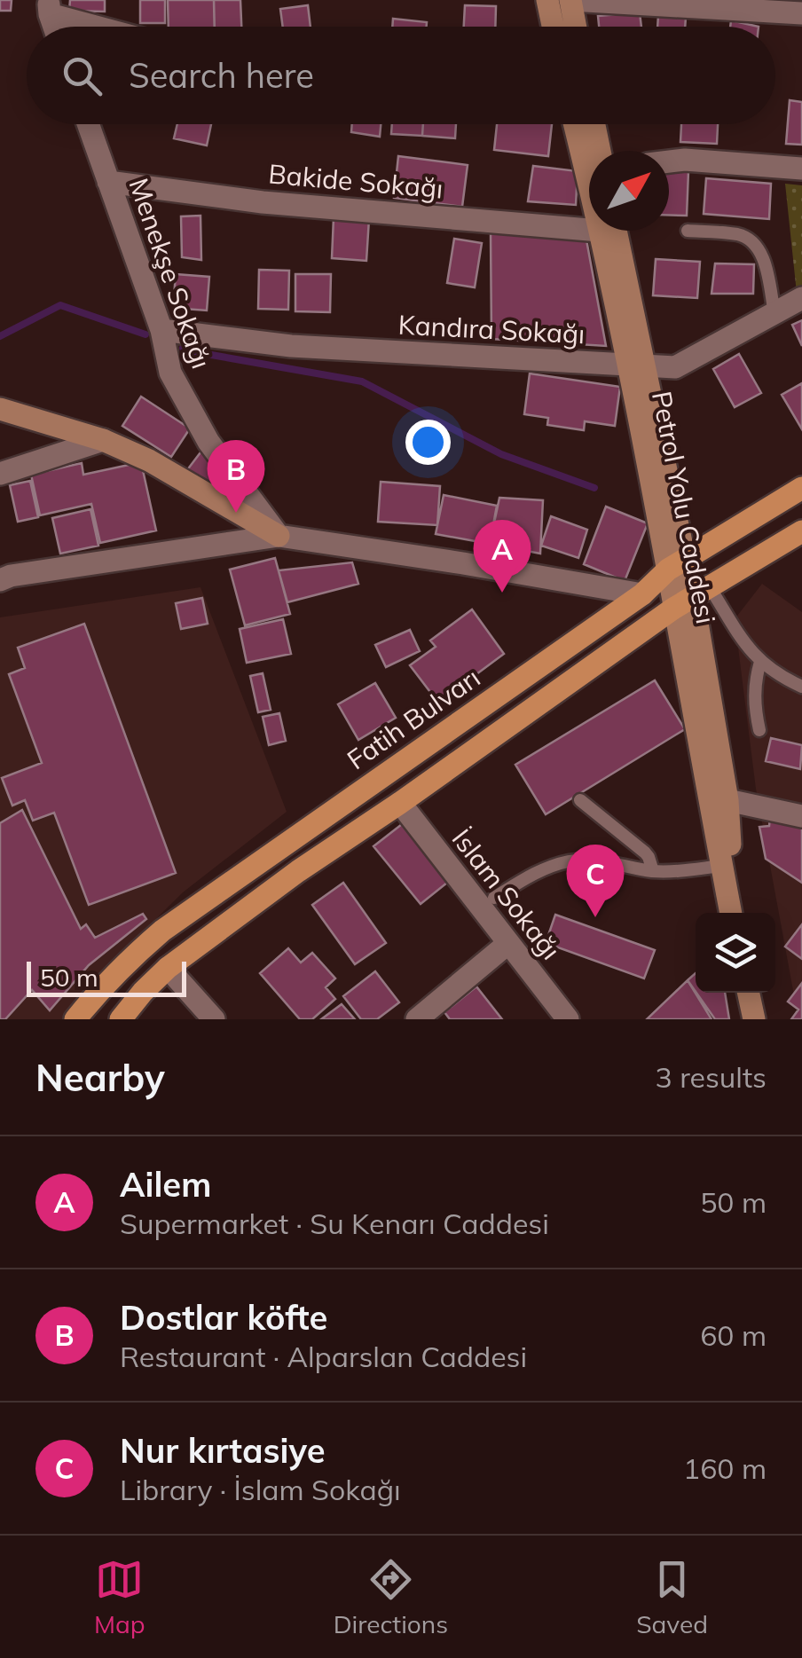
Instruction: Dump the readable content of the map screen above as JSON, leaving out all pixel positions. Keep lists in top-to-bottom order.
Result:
{
  "streets": {
    "main road": ["Petrol Yolu Caddesi", "Fatih Bulvarı"],
    "street": [
      "Bakide Sokağı",
      "Menekşe Sokağı",
      "Kandıra Sokağı",
      "İslam Sokağı"
    ]
  },
  "crossings": [
    ["Bakide Sokağı", "Menekşe Sokağı"],
    ["Menekşe Sokağı", "Kandıra Sokağı"],
    ["Kandıra Sokağı", "Petrol Yolu Caddesi"],
    ["Petrol Yolu Caddesi", "Fatih Bulvarı"]
  ],
  "scale_bar": "50 m",
  "north": "top right",
  "page": {
    "search": "Search here",
    "pins": ["B", "A", "C"],
    "scale": "50 m",
    "heading": ["Nearby", "3 results"],
    "list": [
      {
        "mark": "A",
        "name": "Ailem",
        "note": "Supermarket · Su Kenarı Caddesi",
        "value": "50 m"
      },
      {
        "mark": "B",
        "name": "Dostlar köfte",
        "note": "Restaurant · Alparslan Caddesi",
        "value": "60 m"
      },
      {
        "mark": "C",
        "name": "Nur kırtasiye",
        "note": "Library · İslam Sokağı",
        "value": "160 m"
      }
    ],
    "nav": ["Map", "Directions", "Saved"]
  }
}
